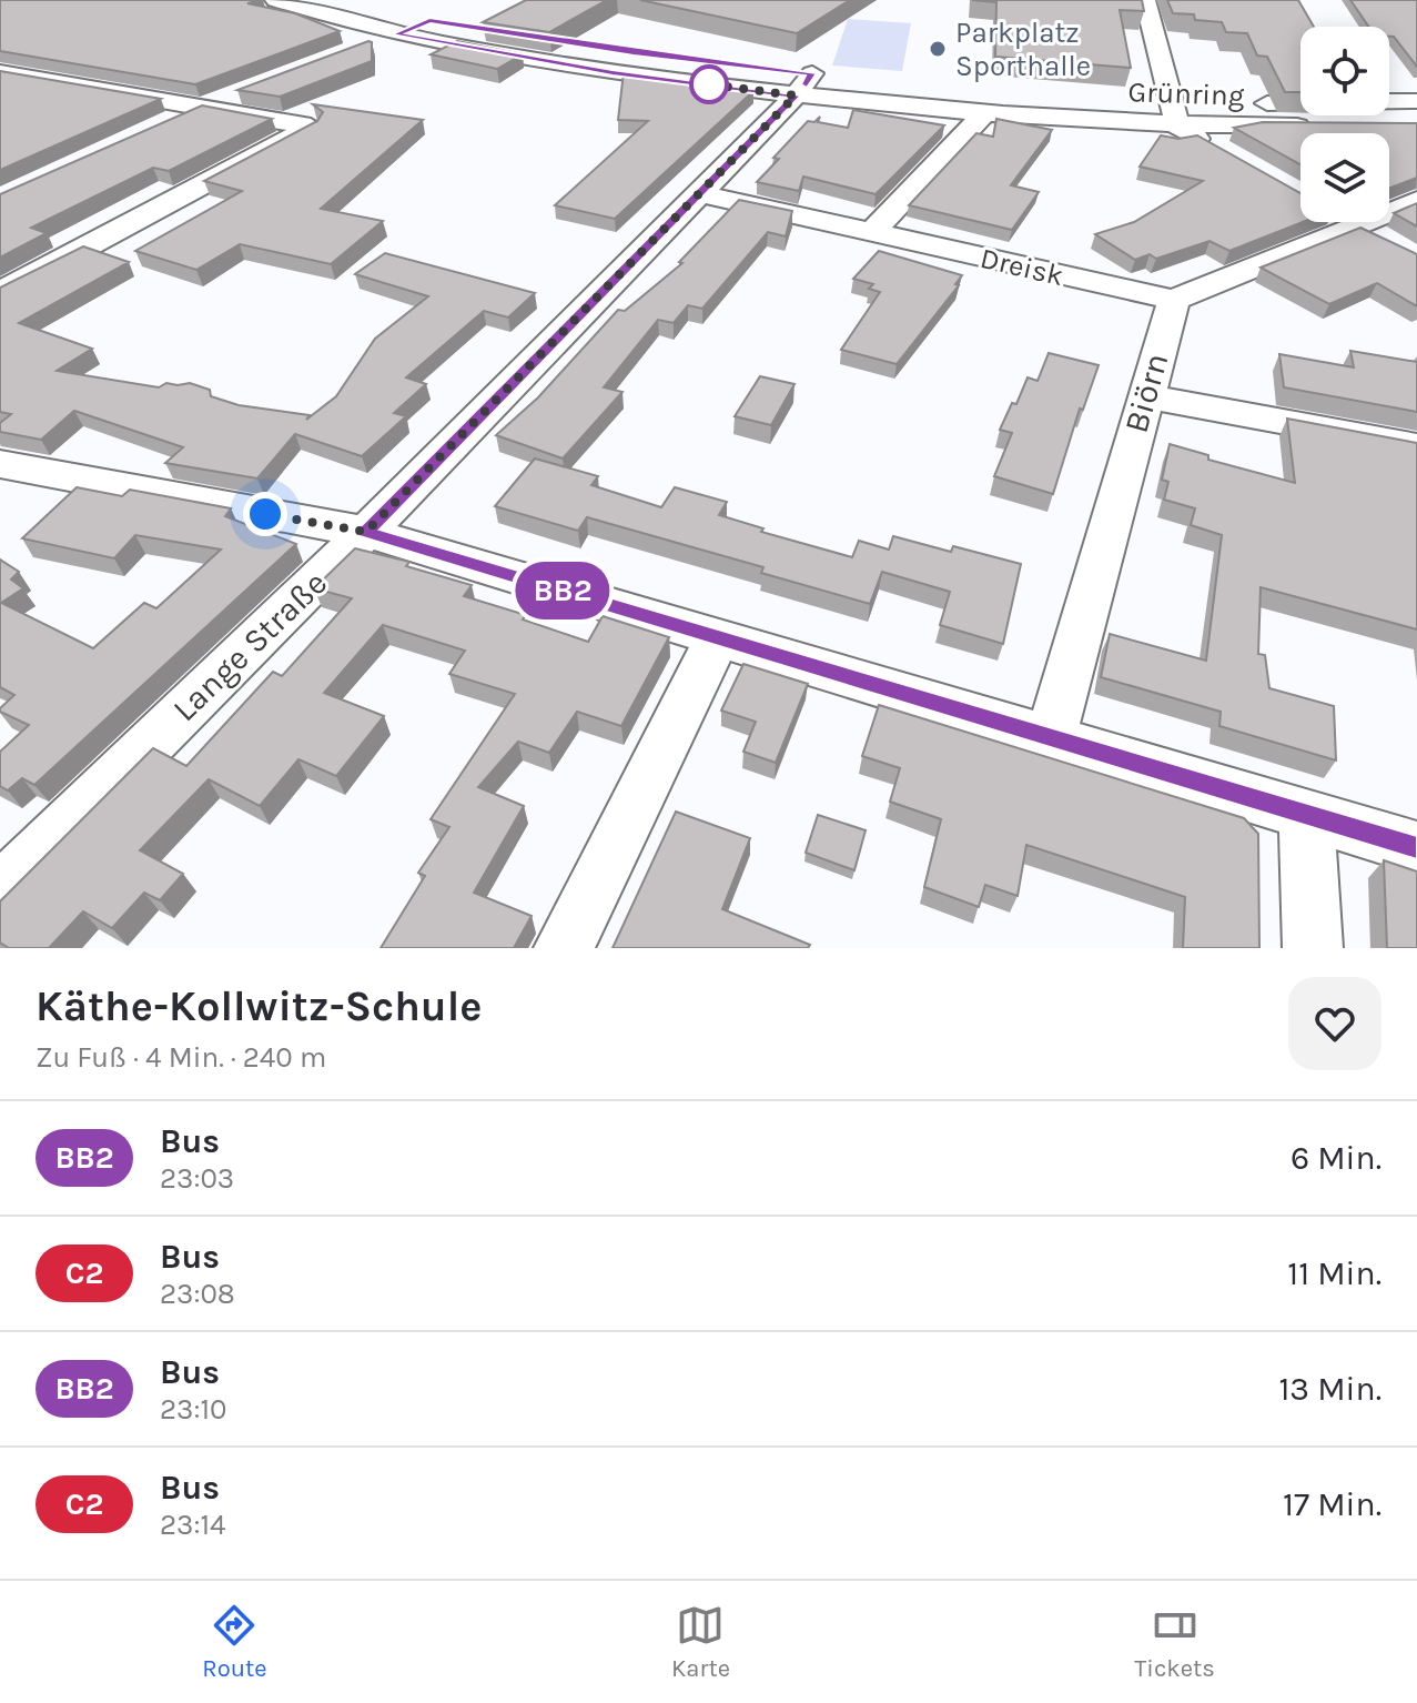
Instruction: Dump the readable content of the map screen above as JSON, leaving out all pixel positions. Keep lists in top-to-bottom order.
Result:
{
  "streets": {
    "street": [
      "Grünring",
      "Dreisk",
      "Biörn",
      "Lange Straße"
    ]
  },
  "crossings": [
    ["Grünring", "Lange Straße"],
    ["Dreisk", "Biörn"],
    ["Dreisk", "Lange Straße"]
  ],
  "places": ["Parkplatz Sporthalle"],
  "lines": ["bus line BB2"],
  "page": {
    "on_map": "BB2",
    "heading": ["Käthe-Kollwitz-Schule", "Zu Fuß · 4 Min. · 240 m"],
    "list": [
      {
        "mark": "BB2",
        "name": "Bus",
        "note": "23:03",
        "value": "6 Min."
      },
      {
        "mark": "C2",
        "name": "Bus",
        "note": "23:08",
        "value": "11 Min."
      },
      {
        "mark": "BB2",
        "name": "Bus",
        "note": "23:10",
        "value": "13 Min."
      },
      {
        "mark": "C2",
        "name": "Bus",
        "note": "23:14",
        "value": "17 Min."
      }
    ],
    "tabs": ["Route", "Karte", "Tickets"]
  }
}
